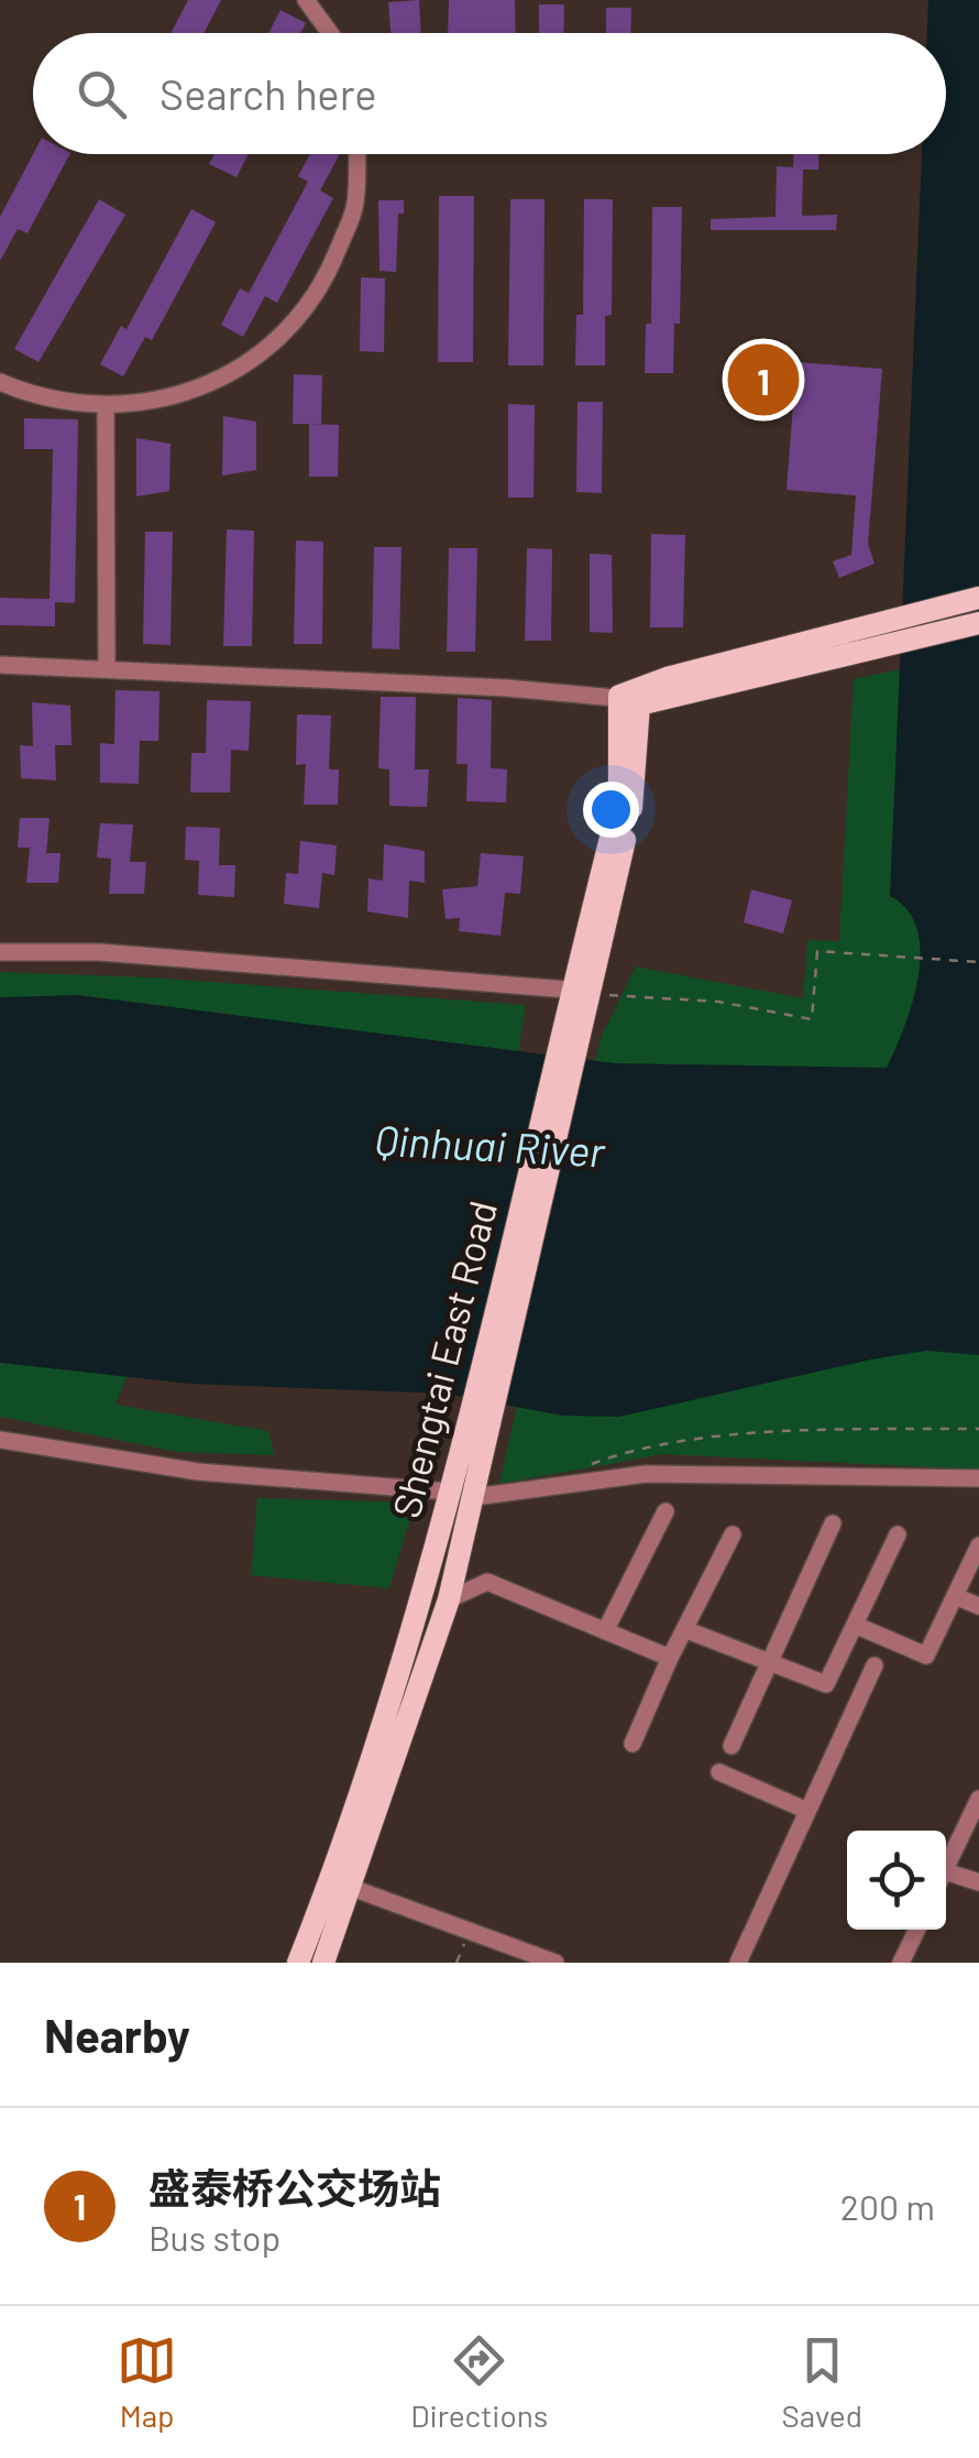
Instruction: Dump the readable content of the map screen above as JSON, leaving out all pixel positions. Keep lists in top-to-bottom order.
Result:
{
  "streets": {
    "main road": ["Shengtai East Road"]
  },
  "water": ["Qinhuai River"],
  "page": {
    "search": "Search here",
    "pins": "1",
    "heading": "Nearby",
    "list": [
      {
        "mark": "1",
        "name": "盛泰桥公交场站",
        "note": "Bus stop",
        "value": "200 m"
      }
    ],
    "nav": ["Map", "Directions", "Saved"]
  }
}
